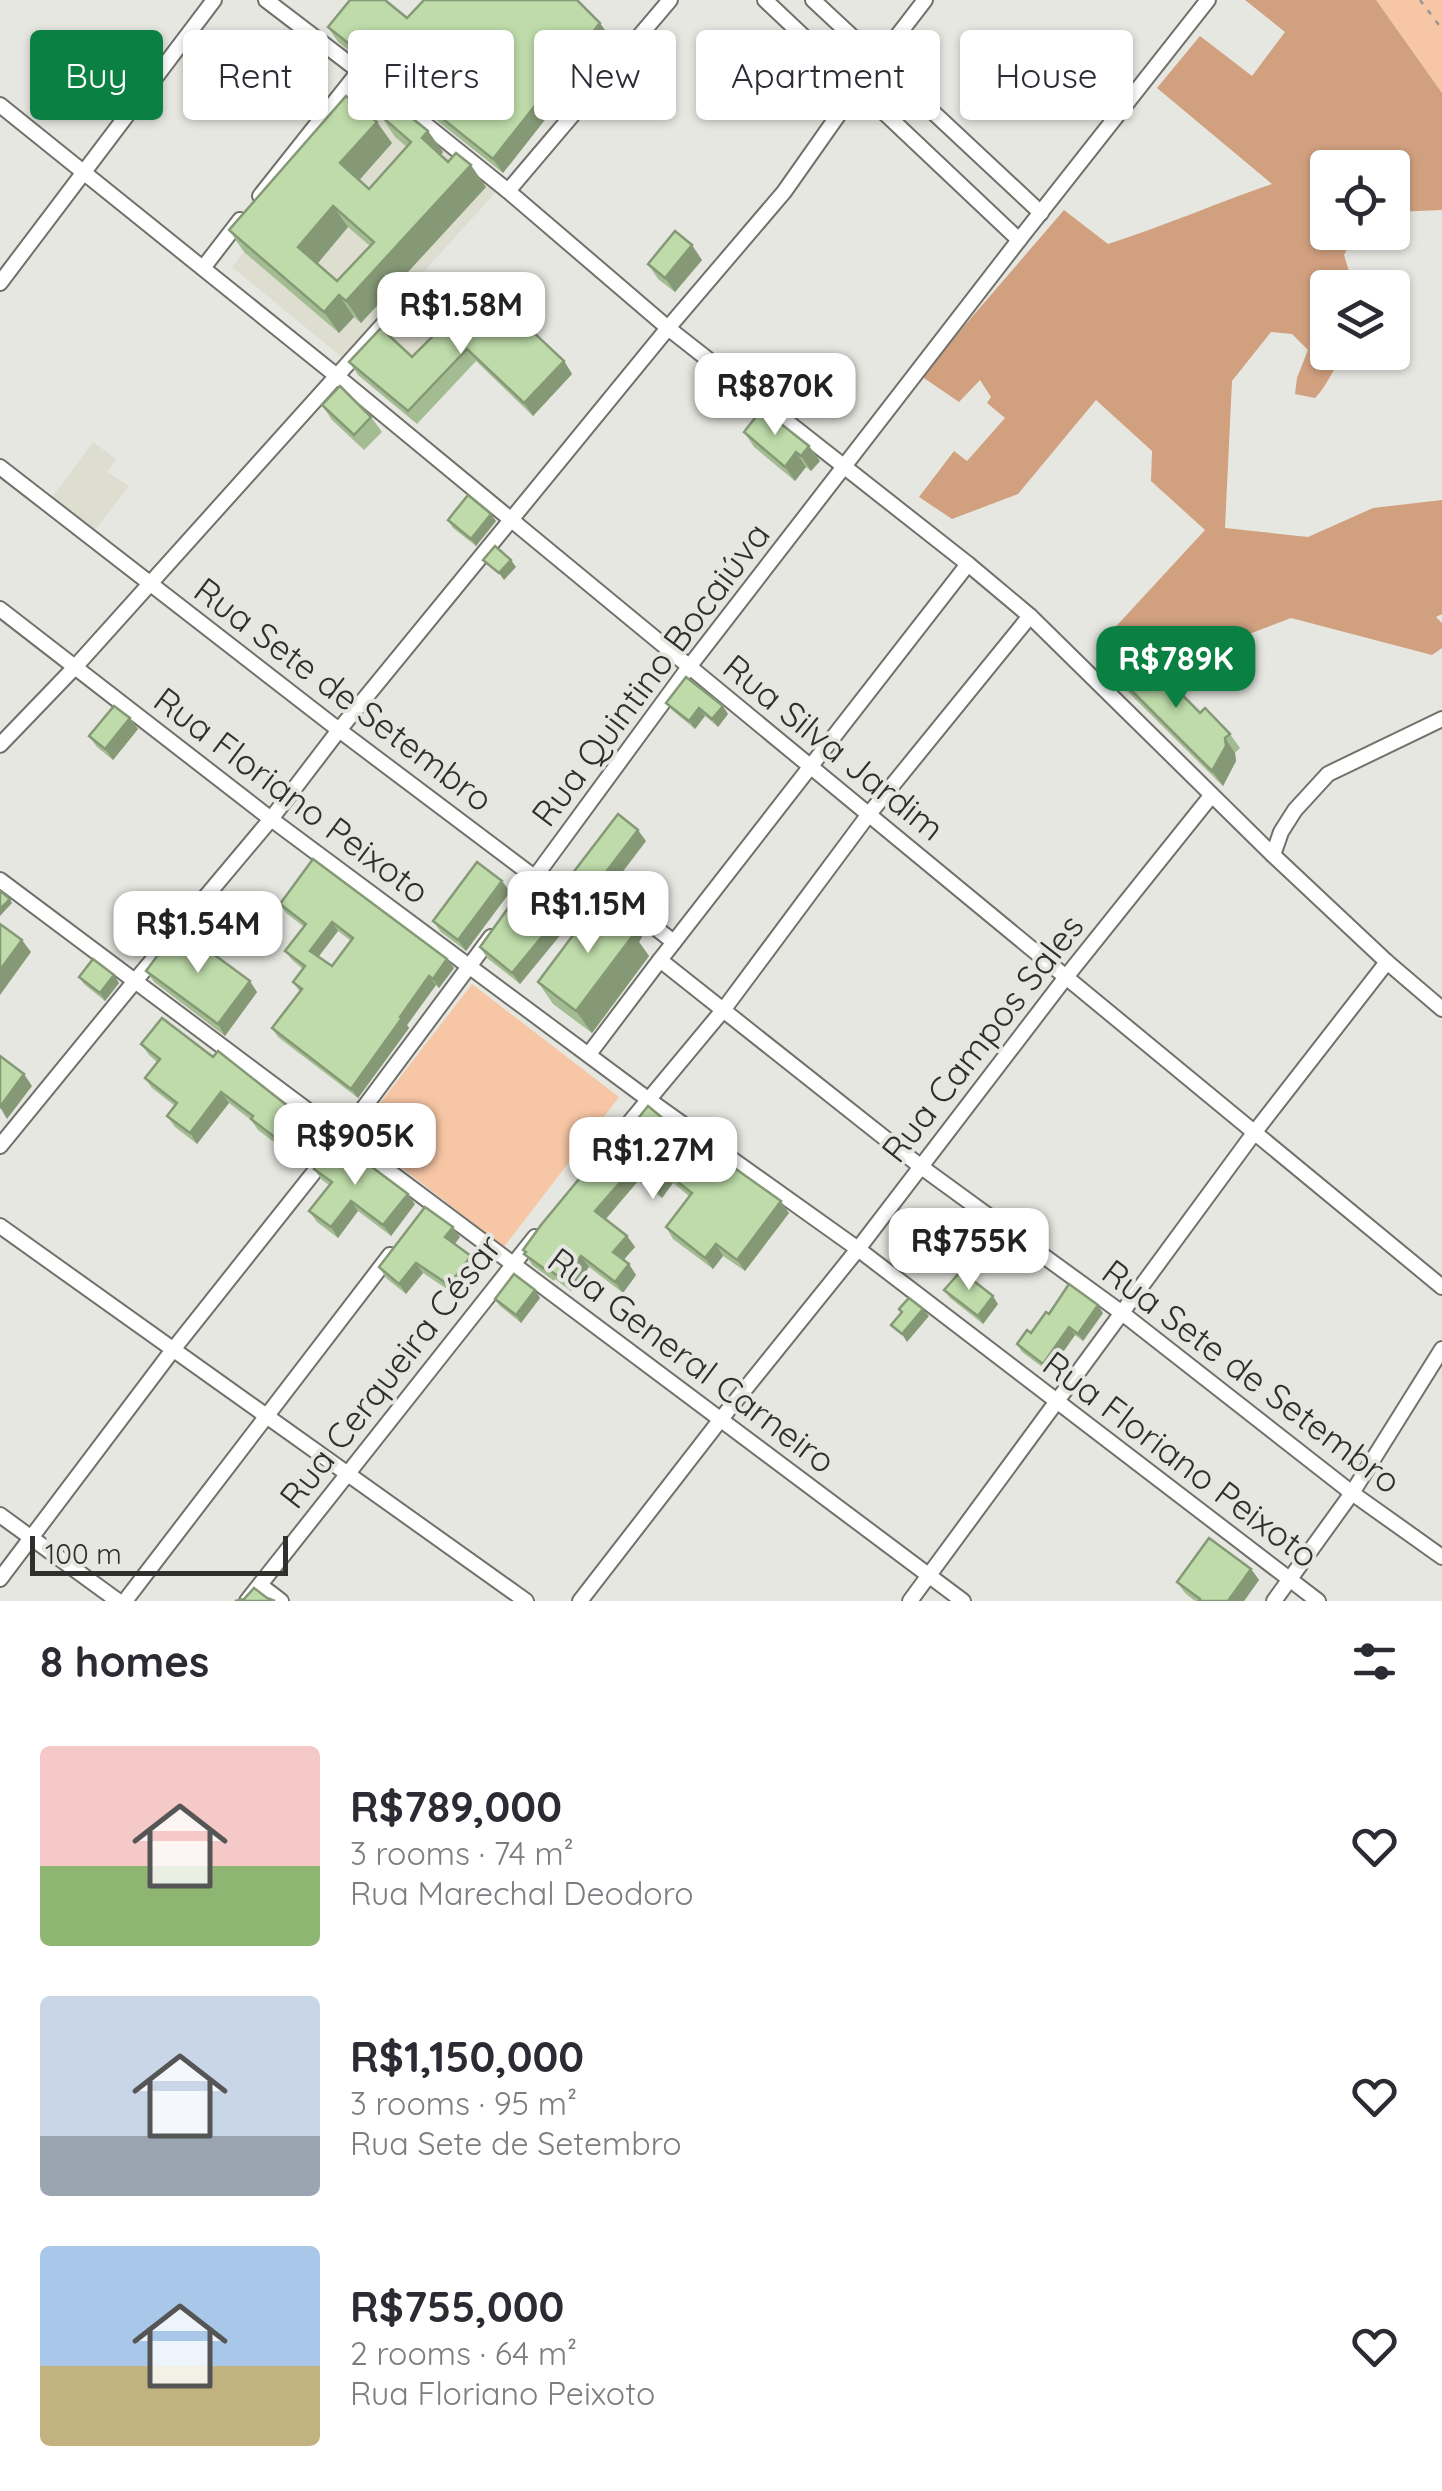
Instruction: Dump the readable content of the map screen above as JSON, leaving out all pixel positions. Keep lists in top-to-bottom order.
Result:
{
  "streets": {
    "street": [
      "Rua Quintino Bocaiúva",
      "Rua Sete de Setembro",
      "Rua Silva Jardim",
      "Rua Floriano Peixoto",
      "Rua Campos Sales",
      "Rua General Carneiro",
      "Rua Cerqueira César"
    ]
  },
  "crossings": [
    ["Rua Quintino Bocaiúva", "Rua Sete de Setembro"],
    ["Rua Quintino Bocaiúva", "Rua Silva Jardim"],
    ["Rua Sete de Setembro", "Rua Campos Sales"],
    ["Rua Silva Jardim", "Rua Campos Sales"],
    ["Rua Floriano Peixoto", "Rua Campos Sales"],
    ["Rua Campos Sales", "Rua General Carneiro"],
    ["Rua General Carneiro", "Rua Cerqueira César"]
  ],
  "scale_bar": "100 m",
  "page": {
    "chip": [
      "Buy",
      "Rent",
      "Filters",
      "New",
      "Apartment",
      "House"
    ],
    "price": [
      "R$1.58M",
      "R$870K",
      "R$789K",
      "R$1.15M",
      "R$1.54M",
      "R$905K",
      "R$1.27M",
      "R$755K"
    ],
    "scale": "100 m",
    "heading": "8 homes",
    "list": [
      {
        "name": "R$789,000",
        "note": "3 rooms · 74 m² · Rua Marechal Deodoro"
      },
      {
        "name": "R$1,150,000",
        "note": "3 rooms · 95 m² · Rua Sete de Setembro"
      },
      {
        "name": "R$755,000",
        "note": "2 rooms · 64 m² · Rua Floriano Peixoto"
      }
    ]
  }
}
